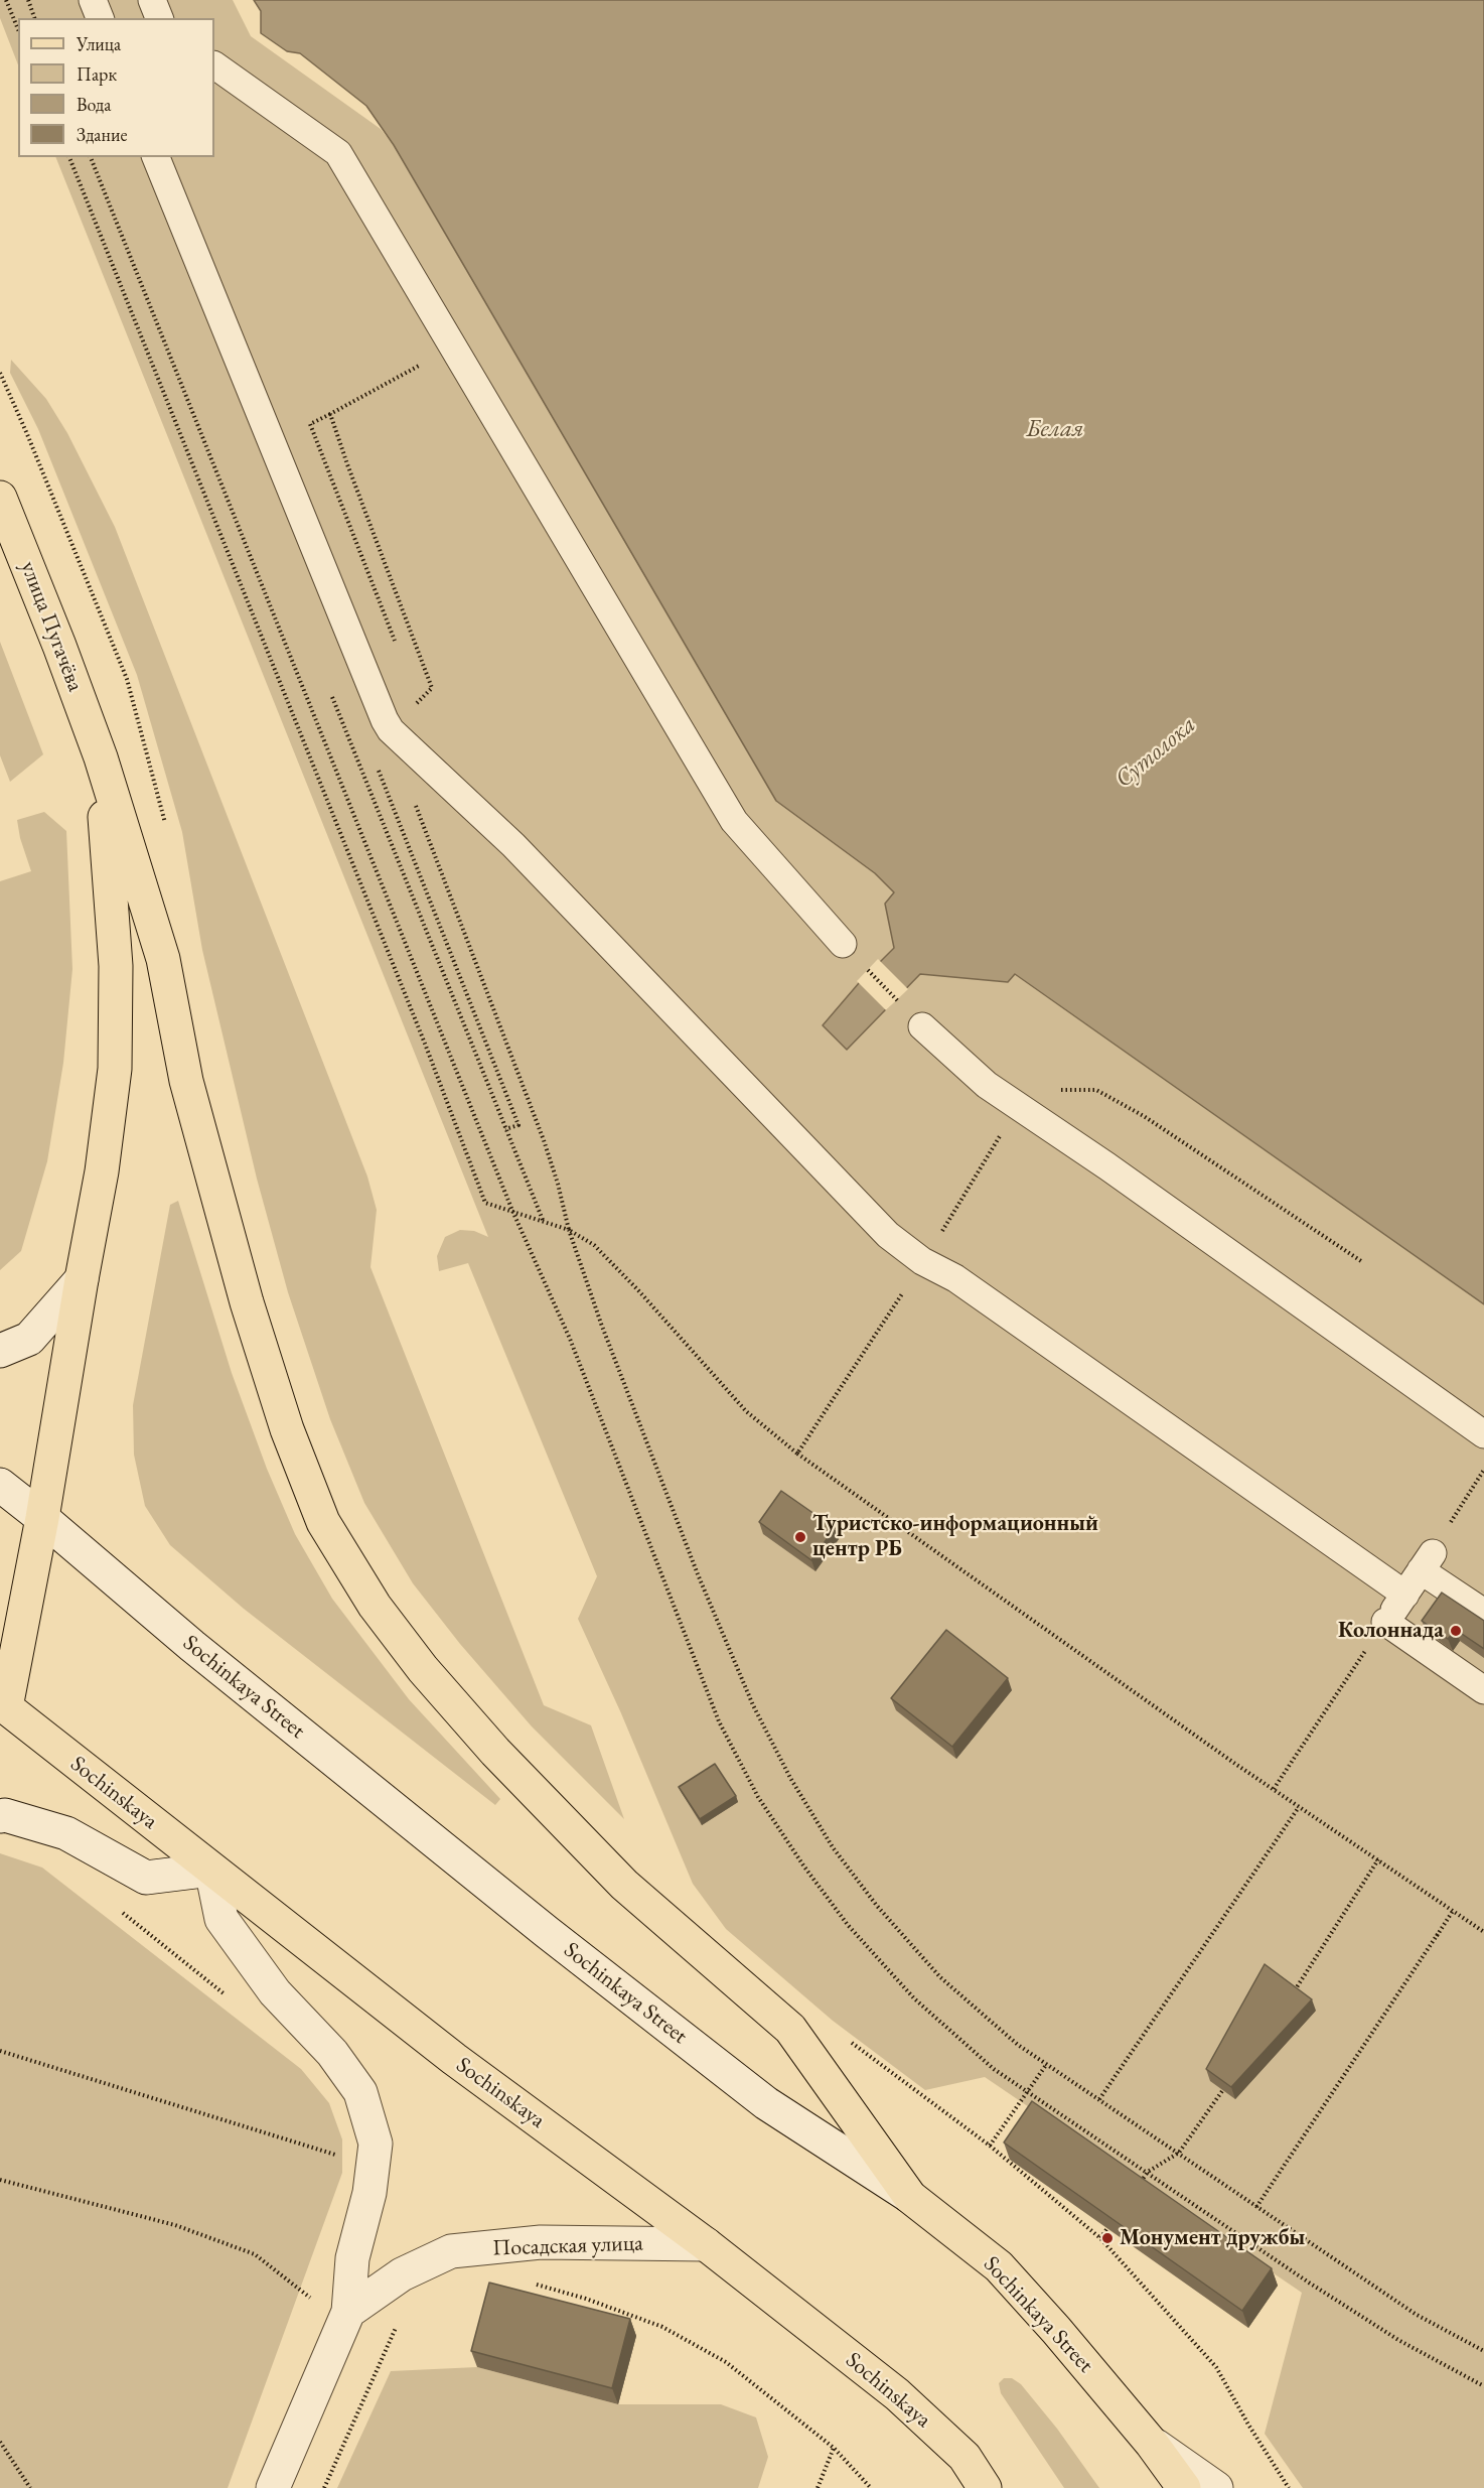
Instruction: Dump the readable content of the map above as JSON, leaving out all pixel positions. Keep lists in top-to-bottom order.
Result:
{
  "streets": {
    "main road": [
      "улица Пугачёва",
      "Sochinkaya Street",
      "Sochinskaya",
      "Посадская улица"
    ]
  },
  "crossings": [
    ["Sochinskaya", "Посадская улица"]
  ],
  "water": ["Белая", "Сутолока"],
  "places": ["Туристско-информационный центр РБ", "Колоннада", "Монумент дружбы"],
  "legend": [
    "Улица",
    "Парк",
    "Вода",
    "Здание"
  ]
}
